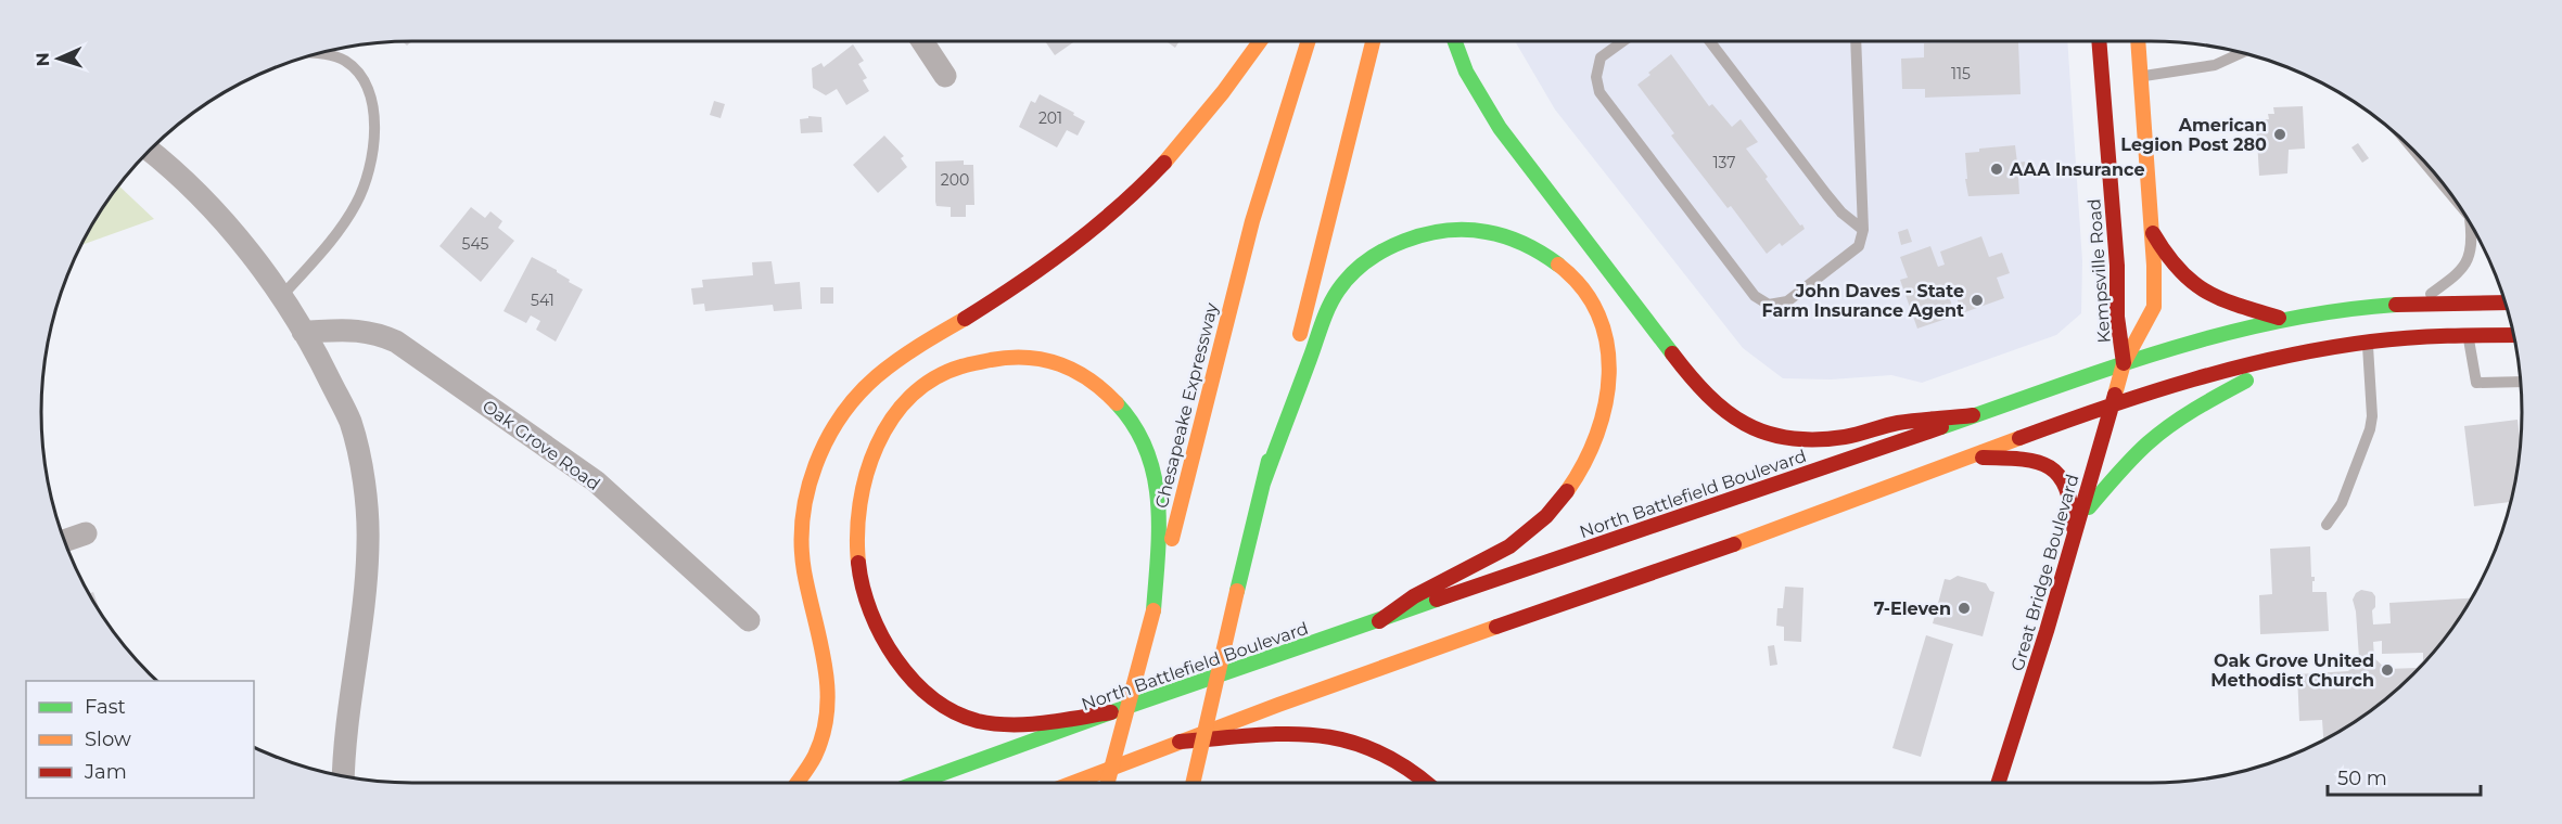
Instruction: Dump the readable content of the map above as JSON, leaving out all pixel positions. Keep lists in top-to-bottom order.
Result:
{
  "streets": {
    "main road": [
      "Kempsville Road",
      "Chesapeake Expressway",
      "North Battlefield Boulevard",
      "Great Bridge Boulevard"
    ],
    "street": ["Oak Grove Road"]
  },
  "crossings": [
    ["Kempsville Road", "North Battlefield Boulevard"],
    ["Kempsville Road", "Great Bridge Boulevard"],
    ["North Battlefield Boulevard", "Great Bridge Boulevard"]
  ],
  "places": [
    "American Legion Post 280",
    "AAA Insurance",
    "John Daves - State Farm Insurance Agent",
    "7-Eleven",
    "Oak Grove United Methodist Church"
  ],
  "house_numbers": [
    "115",
    "201",
    "137",
    "200",
    "545",
    "541"
  ],
  "legend": ["Fast", "Slow", "Jam"],
  "scale_bar": "50 m",
  "north": "left"
}
